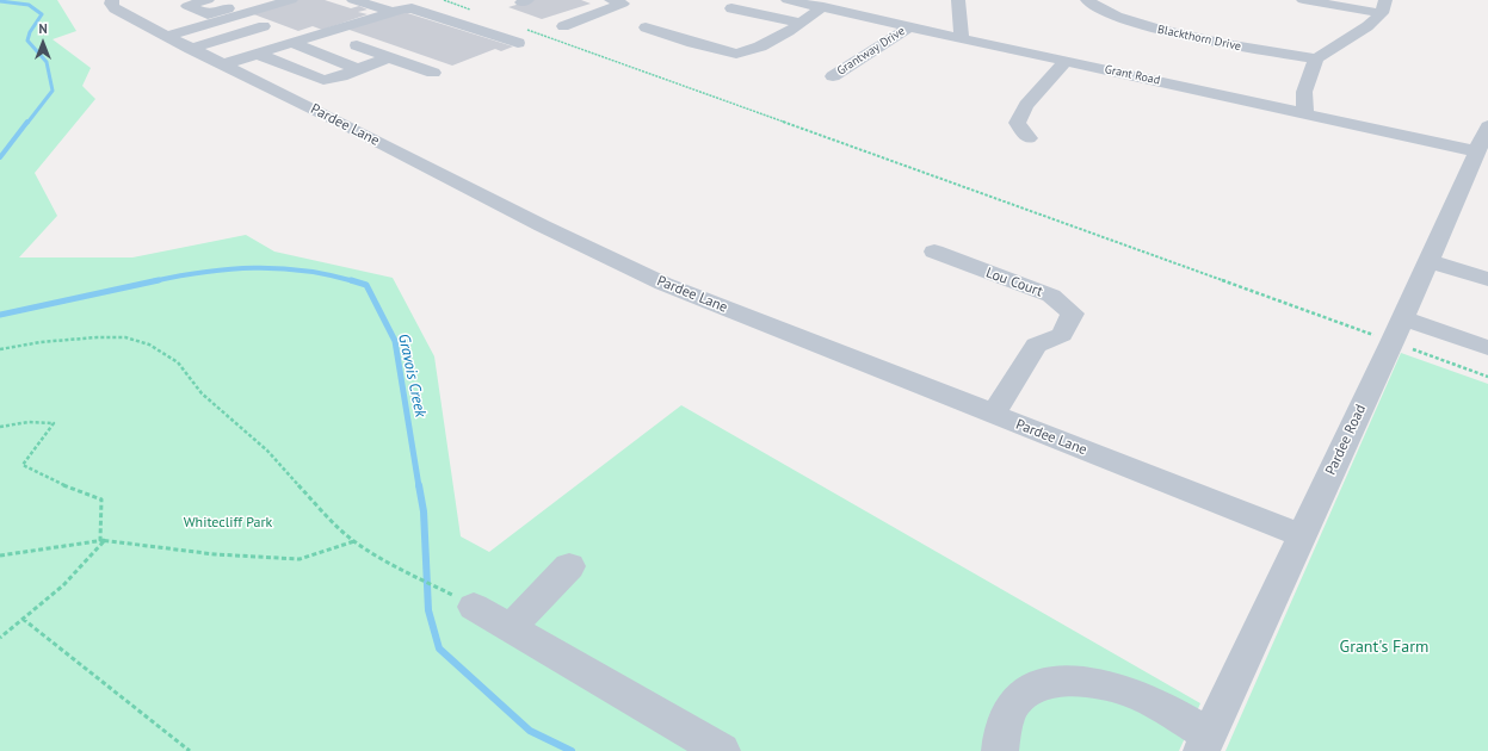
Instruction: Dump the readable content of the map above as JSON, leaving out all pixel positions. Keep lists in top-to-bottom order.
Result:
{
  "streets": {
    "street": [
      "Blackthorn Drive",
      "Grantway Drive",
      "Grant Road",
      "Pardee Lane",
      "Lou Court",
      "Pardee Road"
    ]
  },
  "crossings": [
    ["Grantway Drive", "Grant Road"],
    ["Grant Road", "Pardee Road"],
    ["Pardee Lane", "Lou Court"],
    ["Pardee Lane", "Pardee Road"]
  ],
  "water": ["Gravois Creek"],
  "parks": ["Whitecliff Park", "Grant's Farm"],
  "north": "top"
}
